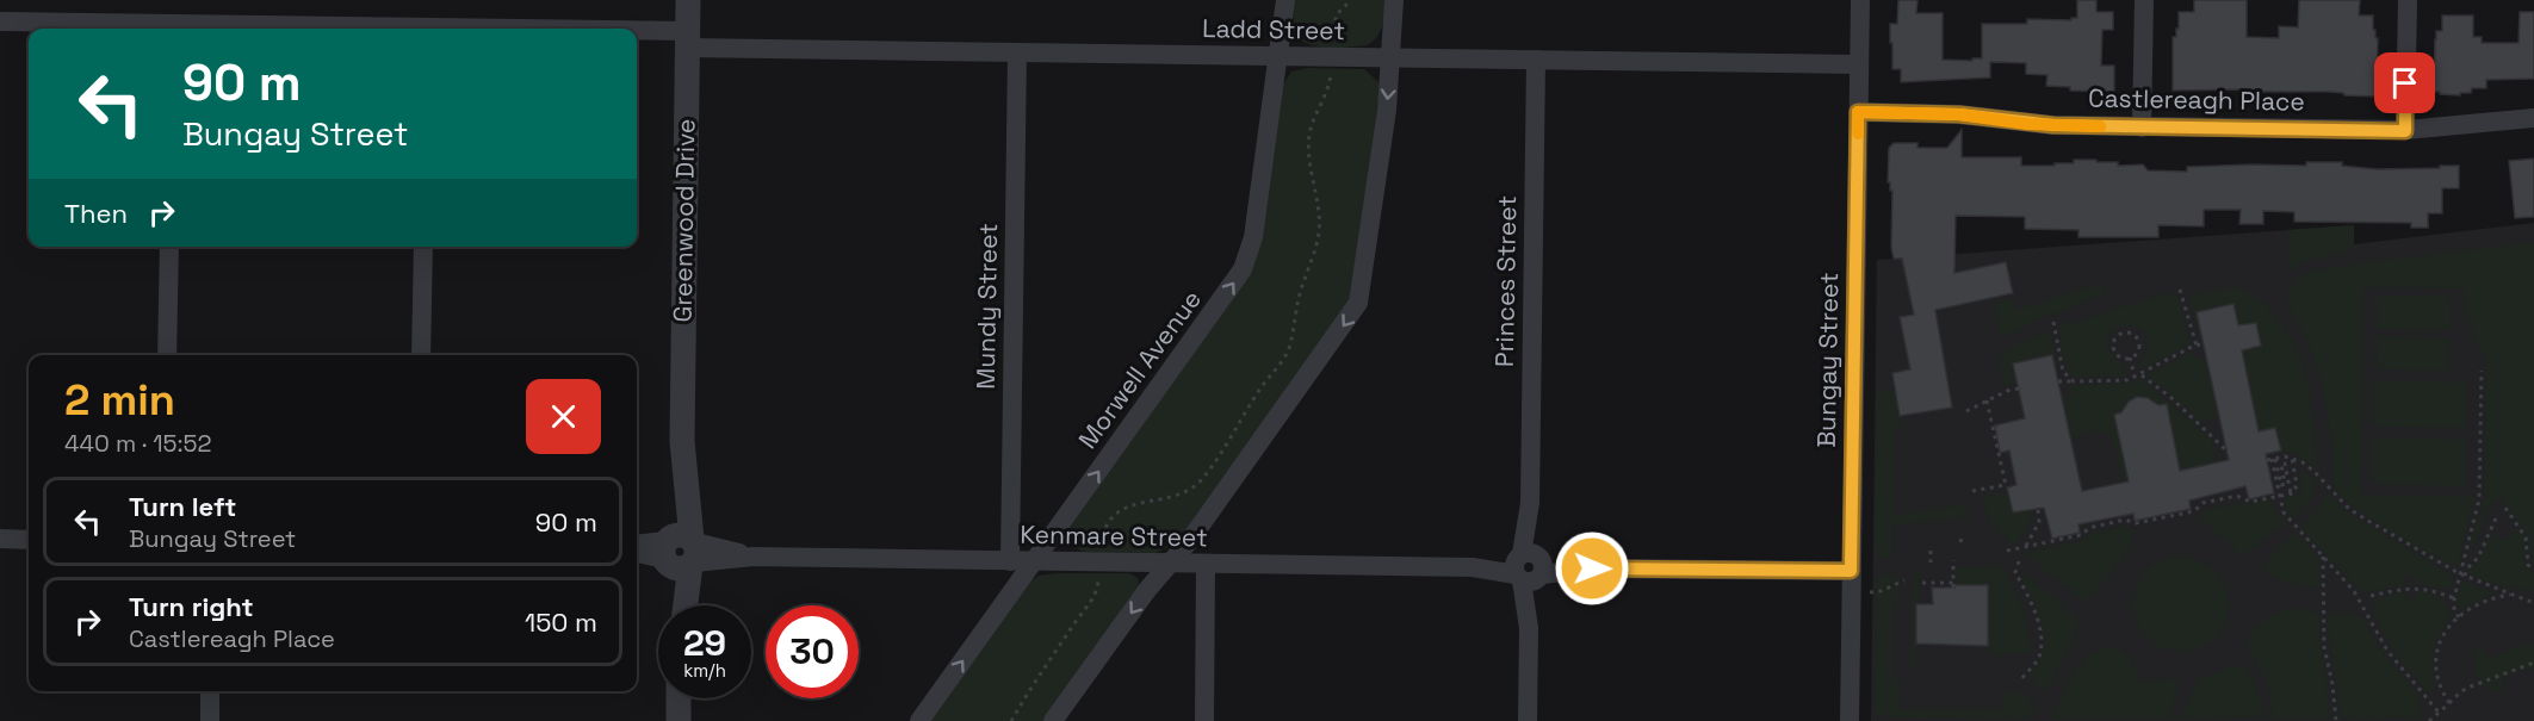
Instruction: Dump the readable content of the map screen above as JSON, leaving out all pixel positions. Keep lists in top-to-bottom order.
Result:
{
  "streets": {
    "street": [
      "Ladd Street",
      "Castlereagh Place",
      "Greenwood Drive",
      "Princes Street",
      "Mundy Street",
      "Bungay Street",
      "Morwell Avenue",
      "Kenmare Street"
    ]
  },
  "crossings": [
    ["Ladd Street", "Greenwood Drive"],
    ["Ladd Street", "Princes Street"],
    ["Ladd Street", "Mundy Street"],
    ["Ladd Street", "Bungay Street"],
    ["Ladd Street", "Morwell Avenue"],
    ["Castlereagh Place", "Bungay Street"],
    ["Greenwood Drive", "Kenmare Street"],
    ["Princes Street", "Kenmare Street"],
    ["Mundy Street", "Kenmare Street"],
    ["Bungay Street", "Kenmare Street"],
    ["Morwell Avenue", "Kenmare Street"]
  ],
  "page": {
    "turn": ["90 m", "Bungay Street"],
    "then": "Then",
    "heading": ["2 min", "440 m · 15:52"],
    "list": [
      {
        "name": "Turn left",
        "note": "Bungay Street",
        "value": "90 m"
      },
      {
        "name": "Turn right",
        "note": "Castlereagh Place",
        "value": "150 m"
      }
    ],
    "speed": "29 km/h",
    "limit": "30"
  }
}
